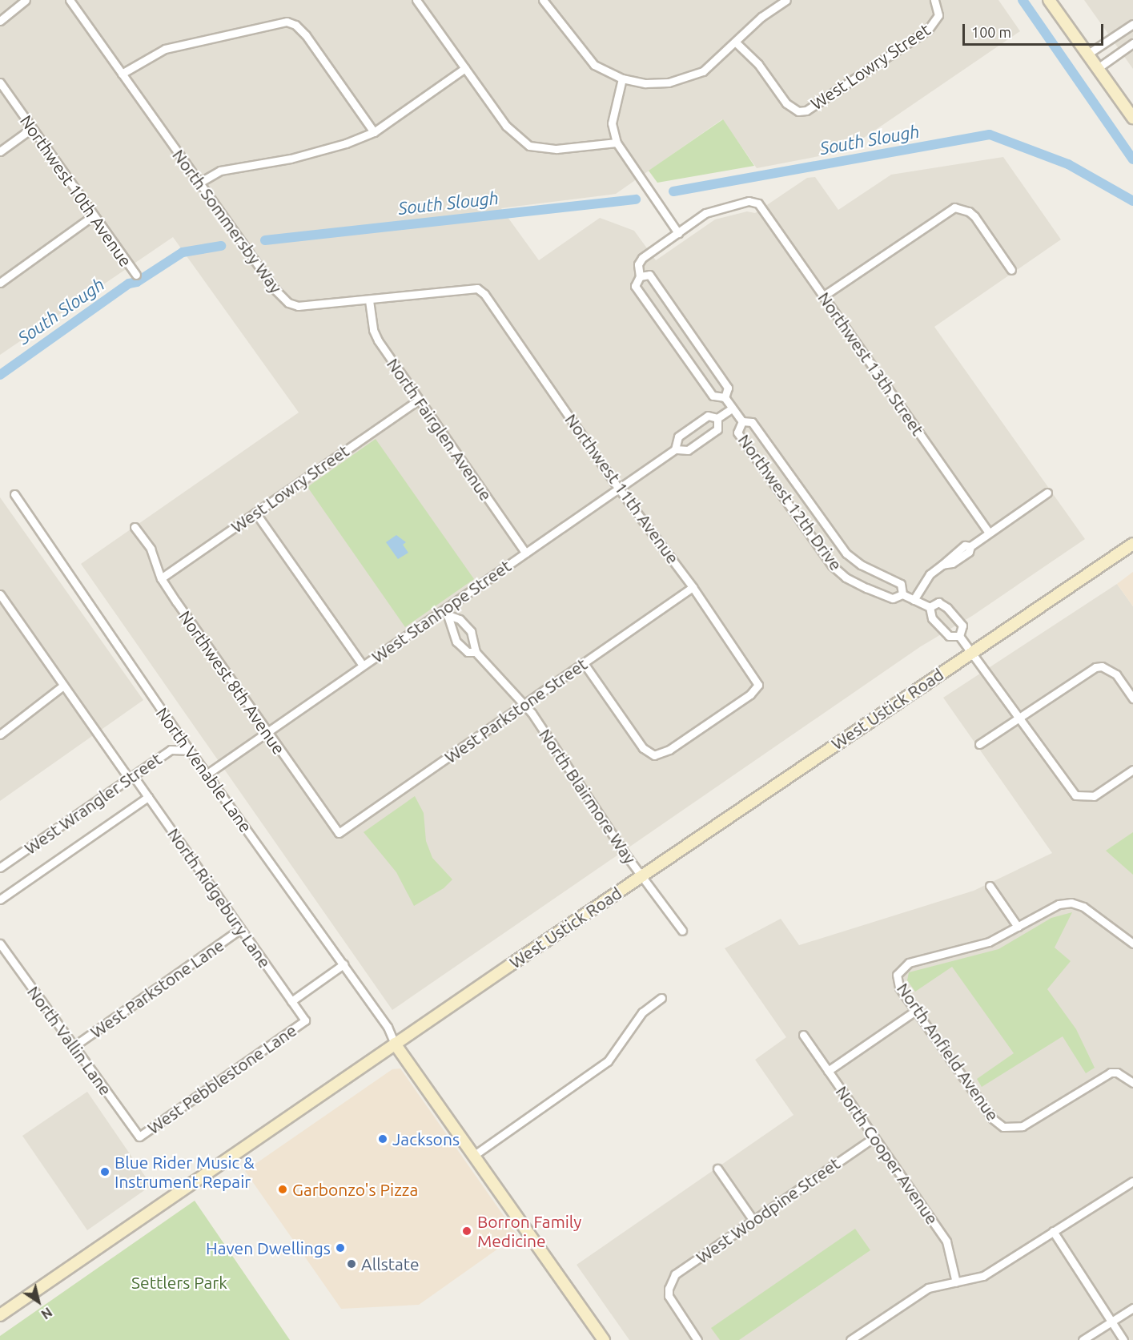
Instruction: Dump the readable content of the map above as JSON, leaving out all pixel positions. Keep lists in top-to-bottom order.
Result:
{
  "streets": {
    "main road": ["West Ustick Road"],
    "street": [
      "West Lowry Street",
      "Northwest 10th Avenue",
      "North Sommersby Way",
      "Northwest 13th Street",
      "North Fairglen Avenue",
      "Northwest 11th Avenue",
      "Northwest 12th Drive",
      "West Stanhope Street",
      "Northwest 8th Avenue",
      "West Parkstone Street",
      "North Venable Lane",
      "North Blairmore Way",
      "West Wrangler Street",
      "North Ridgebury Lane",
      "West Parkstone Lane",
      "North Vallin Lane",
      "North Anfield Avenue",
      "West Pebblestone Lane",
      "North Cooper Avenue",
      "West Woodpine Street"
    ]
  },
  "crossings": [
    ["West Lowry Street", "North Fairglen Avenue"],
    ["West Lowry Street", "Northwest 8th Avenue"],
    ["North Sommersby Way", "North Fairglen Avenue"],
    ["North Sommersby Way", "Northwest 11th Avenue"],
    ["North Fairglen Avenue", "West Stanhope Street"],
    ["Northwest 11th Avenue", "West Stanhope Street"],
    ["Northwest 11th Avenue", "West Parkstone Street"],
    ["Northwest 12th Drive", "West Stanhope Street"],
    ["Northwest 12th Drive", "West Ustick Road"],
    ["West Stanhope Street", "Northwest 8th Avenue"],
    ["West Stanhope Street", "North Venable Lane"],
    ["West Stanhope Street", "North Blairmore Way"],
    ["Northwest 8th Avenue", "West Parkstone Street"],
    ["West Ustick Road", "North Venable Lane"],
    ["West Ustick Road", "North Blairmore Way"],
    ["West Parkstone Street", "North Blairmore Way"],
    ["North Venable Lane", "West Wrangler Street"],
    ["North Venable Lane", "West Pebblestone Lane"],
    ["West Wrangler Street", "North Ridgebury Lane"],
    ["North Ridgebury Lane", "West Parkstone Lane"],
    ["North Ridgebury Lane", "West Pebblestone Lane"],
    ["West Parkstone Lane", "North Vallin Lane"],
    ["North Vallin Lane", "West Pebblestone Lane"],
    ["North Cooper Avenue", "West Woodpine Street"]
  ],
  "water": ["South Slough"],
  "parks": ["Settlers Park"],
  "places": [
    "Jacksons",
    "Blue Rider Music & Instrument Repair",
    "Garbonzo's Pizza",
    "Borron Family Medicine",
    "Haven Dwellings",
    "Allstate"
  ],
  "scale_bar": "100 m",
  "north": "bottom right"
}
